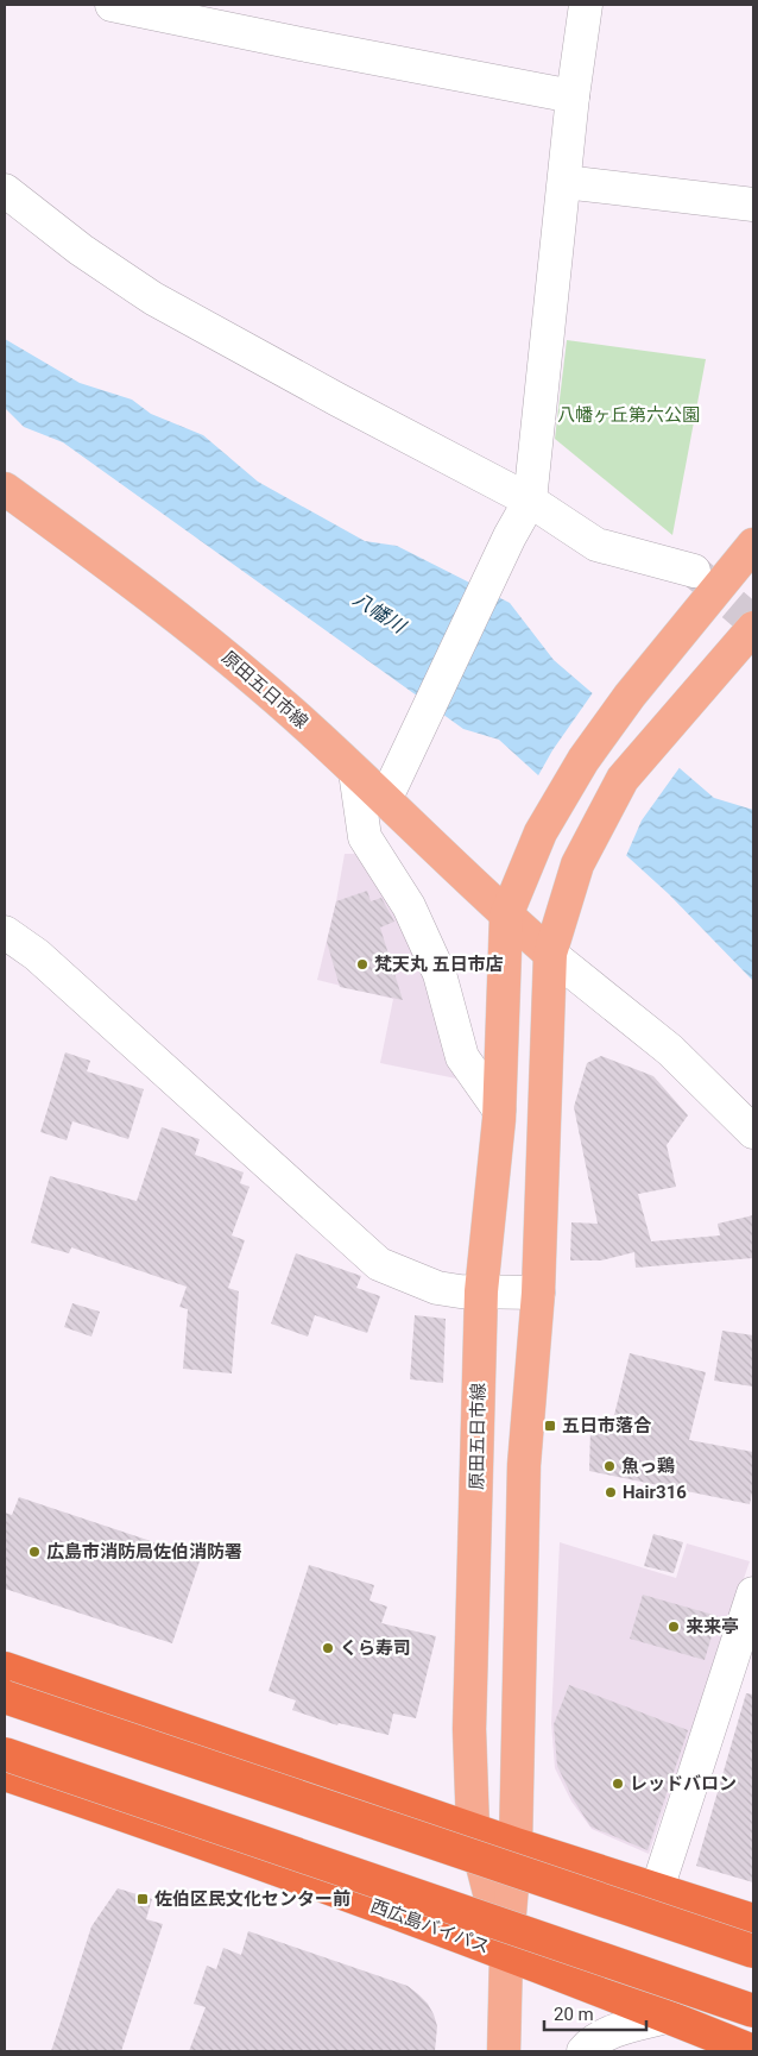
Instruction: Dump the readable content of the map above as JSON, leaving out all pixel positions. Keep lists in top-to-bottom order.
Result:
{
  "streets": {
    "highway": ["西広島バイパス"],
    "main road": ["原田五日市線"]
  },
  "crossings": [
    ["原田五日市線", "西広島バイパス"]
  ],
  "water": ["八幡川"],
  "parks": ["八幡ヶ丘第六公園"],
  "places": {
    "other": [
      "梵天丸 五日市店",
      "魚っ鶏",
      "Hair316",
      "広島市消防局佐伯消防署",
      "来来亭",
      "くら寿司",
      "レッドバロン"
    ],
    "transit": ["五日市落合", "佐伯区民文化センター前"]
  },
  "scale_bar": "20 m"
}
